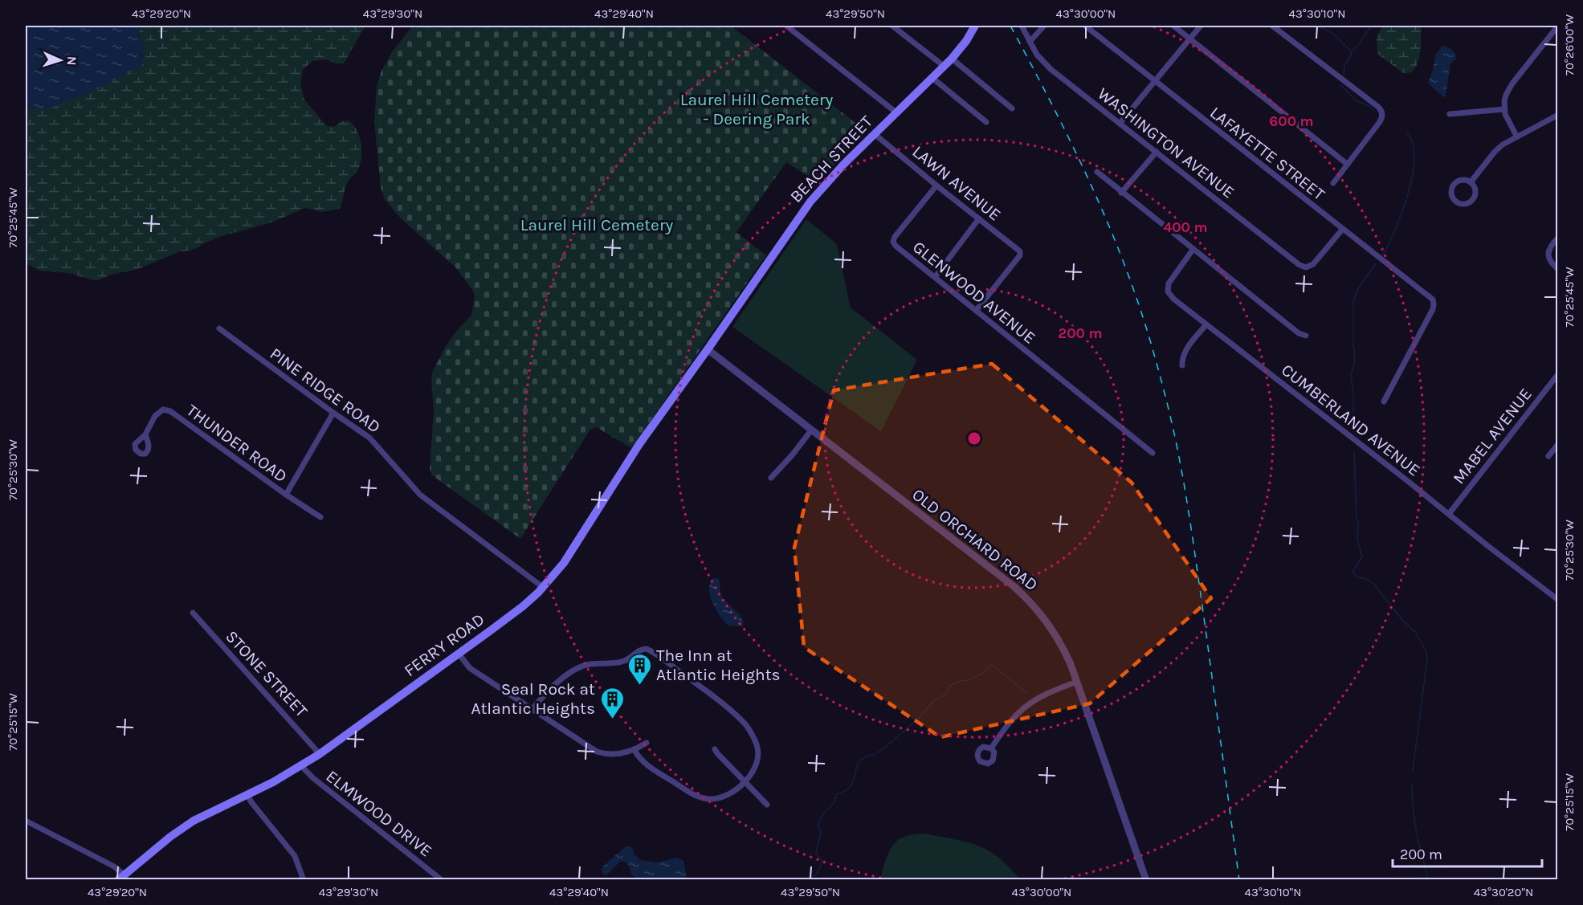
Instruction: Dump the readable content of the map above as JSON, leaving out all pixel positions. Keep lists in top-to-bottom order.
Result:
{
  "streets": {
    "main road": ["BEACH STREET", "FERRY ROAD"],
    "street": [
      "WASHINGTON AVENUE",
      "LAFAYETTE STREET",
      "LAWN AVENUE",
      "GLENWOOD AVENUE",
      "PINE RIDGE ROAD",
      "CUMBERLAND AVENUE",
      "MABEL AVENUE",
      "THUNDER ROAD",
      "OLD ORCHARD ROAD",
      "STONE STREET",
      "ELMWOOD DRIVE"
    ]
  },
  "crossings": [
    ["WASHINGTON AVENUE", "LAFAYETTE STREET"],
    ["BEACH STREET", "LAWN AVENUE"],
    ["BEACH STREET", "OLD ORCHARD ROAD"],
    ["BEACH STREET", "FERRY ROAD"],
    ["LAWN AVENUE", "GLENWOOD AVENUE"],
    ["PINE RIDGE ROAD", "FERRY ROAD"],
    ["CUMBERLAND AVENUE", "MABEL AVENUE"],
    ["OLD ORCHARD ROAD", "FERRY ROAD"],
    ["FERRY ROAD", "STONE STREET"],
    ["FERRY ROAD", "ELMWOOD DRIVE"]
  ],
  "parks": ["Laurel Hill Cemetery - Deering Park", "Laurel Hill Cemetery"],
  "places": {
    "building": ["The Inn at Atlantic Heights", "Seal Rock at Atlantic Heights"]
  },
  "scale_bar": "200 m",
  "north": "right",
  "coordinates": [
    "43°29'20\"N",
    "43°29'30\"N",
    "43°29'40\"N",
    "43°29'50\"N",
    "43°30'00\"N",
    "43°30'10\"N",
    "70°26'00\"W",
    "70°25'45\"W",
    "70°25'30\"W",
    "70°25'15\"W",
    "43°30'20\"N"
  ],
  "rings": ["600 m", "400 m", "200 m"]
}
